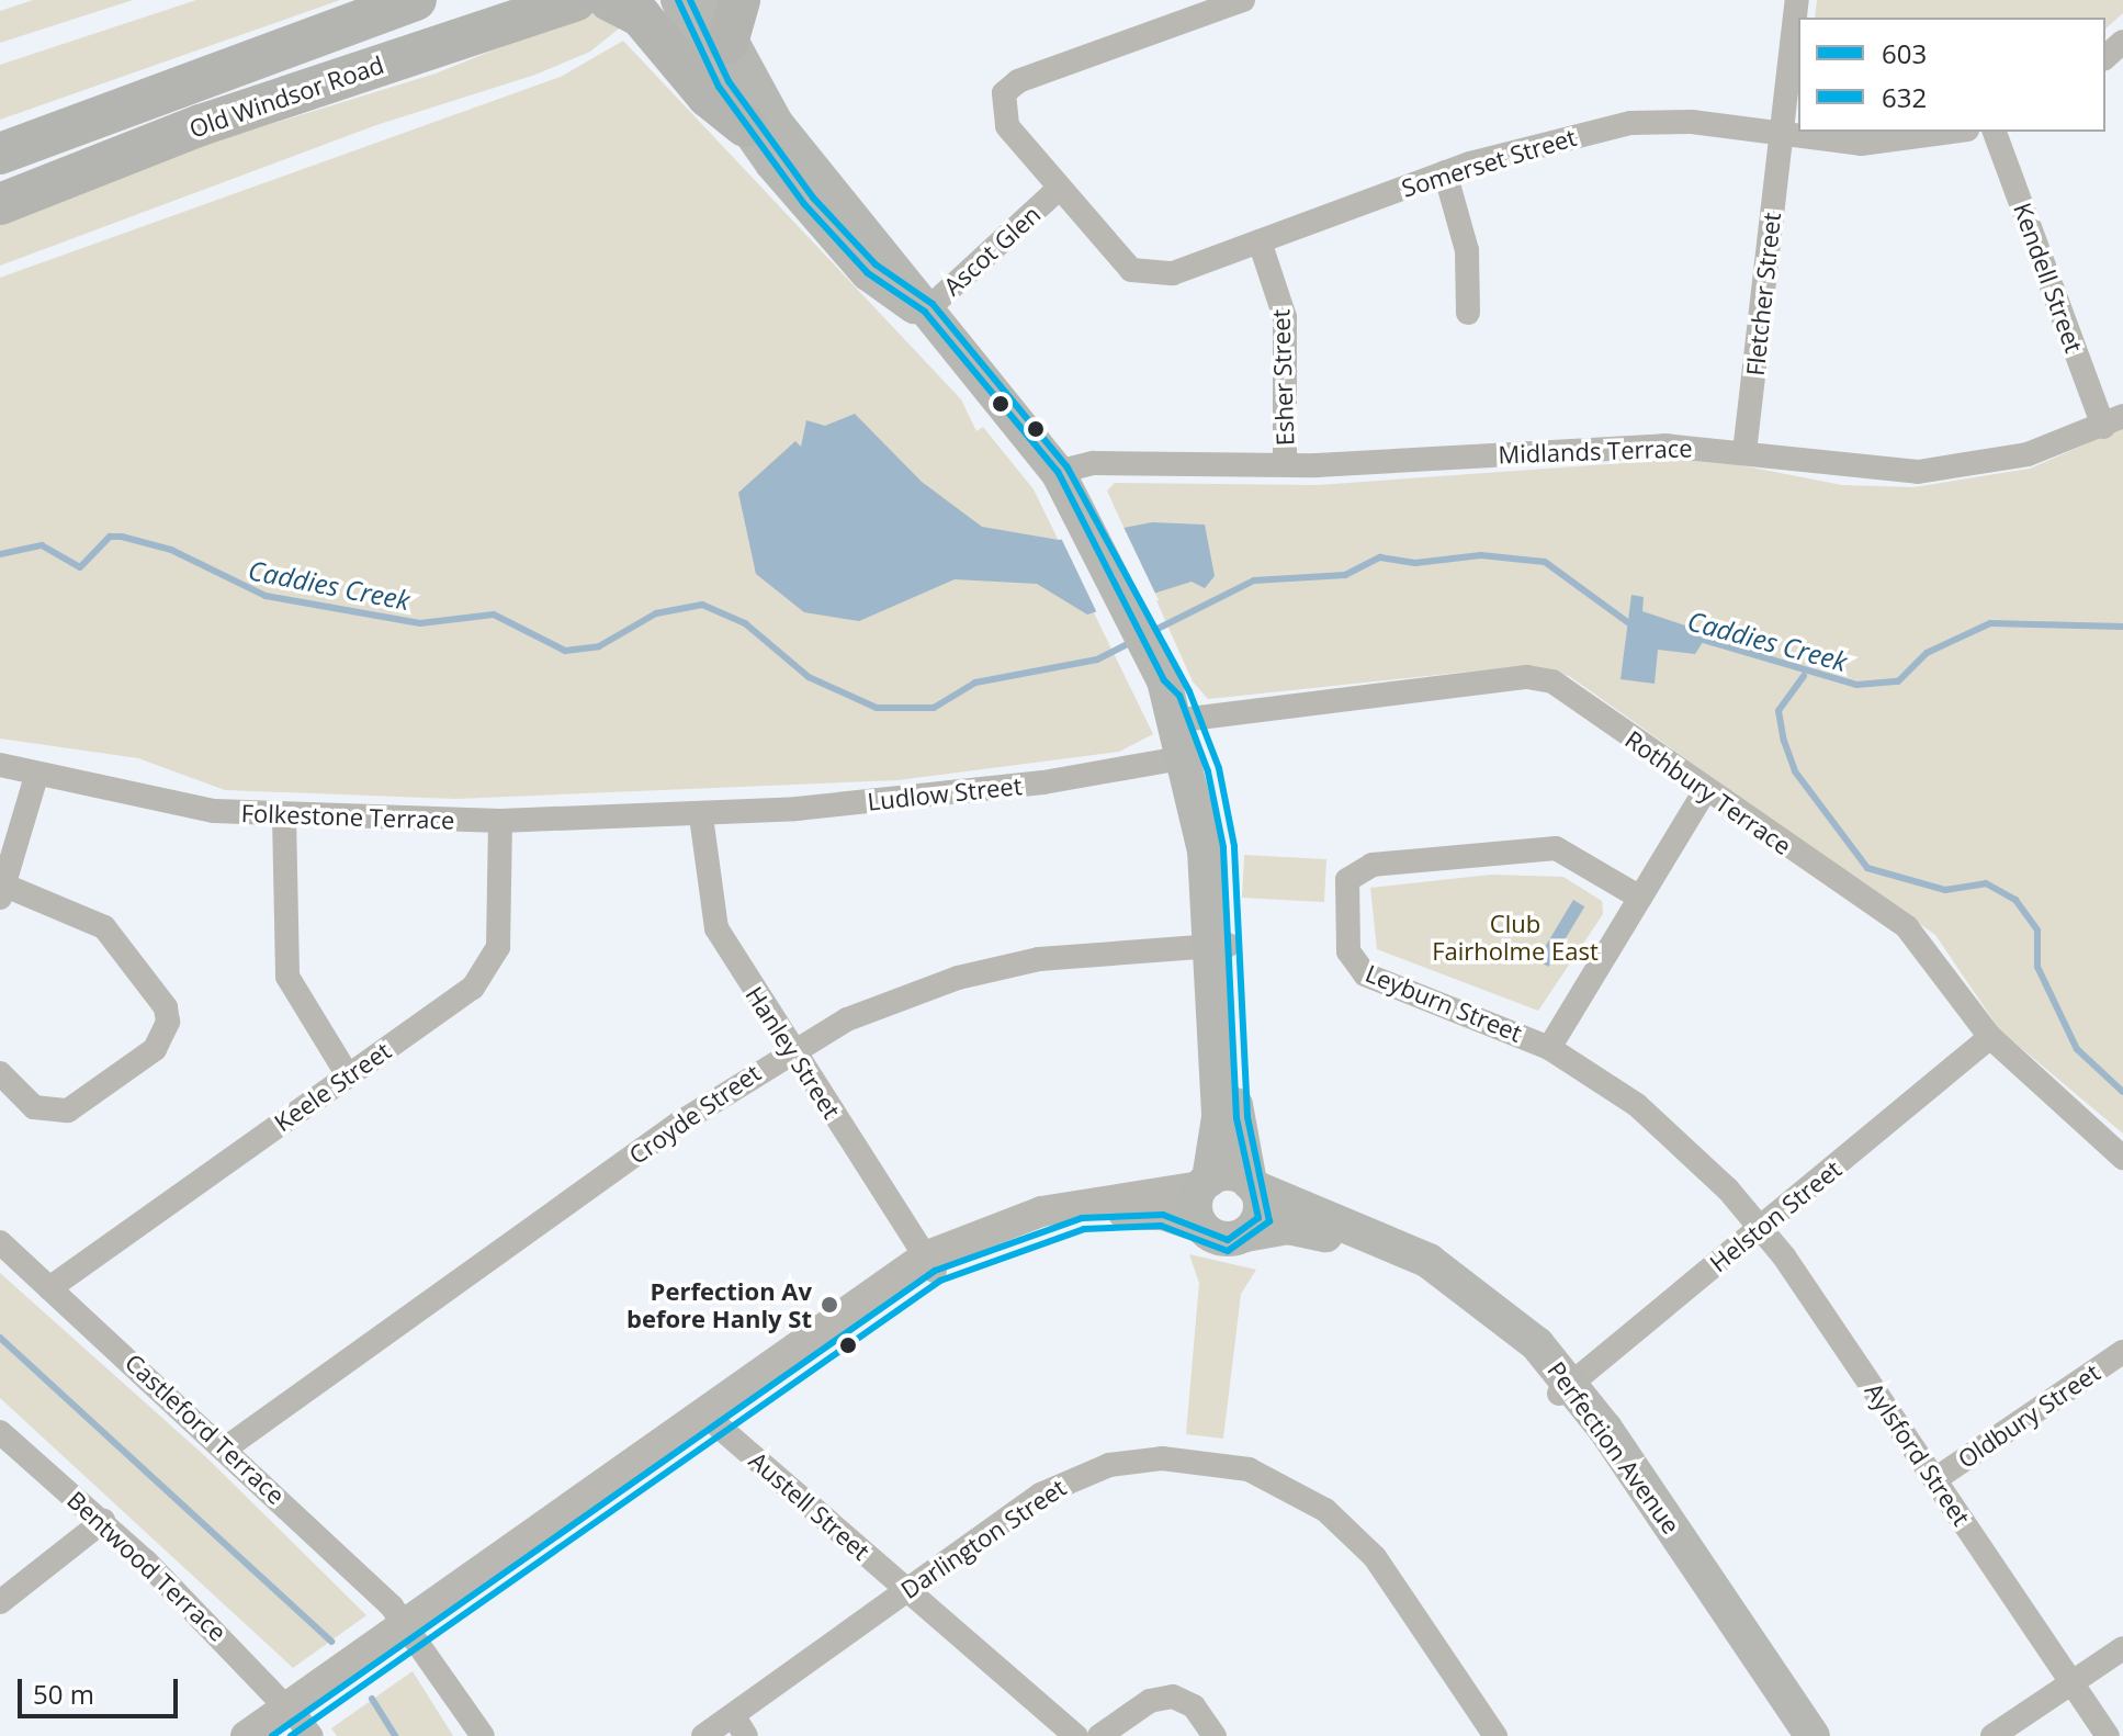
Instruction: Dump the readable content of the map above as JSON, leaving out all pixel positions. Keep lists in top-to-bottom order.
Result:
{
  "streets": {
    "highway": ["Old Windsor Road"],
    "main road": ["Perfection Avenue"],
    "street": [
      "Somerset Street",
      "Ascot Glen",
      "Kendell Street",
      "Fletcher Street",
      "Esher Street",
      "Midlands Terrace",
      "Rothbury Terrace",
      "Ludlow Street",
      "Folkestone Terrace",
      "Leyburn Street",
      "Hanley Street",
      "Keele Street",
      "Croyde Street",
      "Helston Street",
      "Oldbury Street",
      "Castleford Terrace",
      "Aylsford Street",
      "Austell Street",
      "Darlington Street",
      "Bentwood Terrace"
    ]
  },
  "crossings": [
    ["Somerset Street", "Ascot Glen"],
    ["Somerset Street", "Fletcher Street"],
    ["Somerset Street", "Esher Street"],
    ["Kendell Street", "Midlands Terrace"],
    ["Fletcher Street", "Midlands Terrace"],
    ["Esher Street", "Midlands Terrace"],
    ["Rothbury Terrace", "Helston Street"],
    ["Ludlow Street", "Folkestone Terrace"],
    ["Ludlow Street", "Hanley Street"],
    ["Folkestone Terrace", "Hanley Street"],
    ["Folkestone Terrace", "Keele Street"],
    ["Leyburn Street", "Helston Street"],
    ["Leyburn Street", "Aylsford Street"],
    ["Hanley Street", "Croyde Street"],
    ["Keele Street", "Castleford Terrace"],
    ["Croyde Street", "Castleford Terrace"],
    ["Helston Street", "Perfection Avenue"],
    ["Helston Street", "Aylsford Street"],
    ["Oldbury Street", "Aylsford Street"],
    ["Austell Street", "Darlington Street"]
  ],
  "water": ["Caddies Creek"],
  "parks": ["Club Fairholme East"],
  "places": ["Perfection Av before Hanly St"],
  "lines": ["transit line 603", "transit line 632"],
  "legend": ["603", "632"],
  "scale_bar": "50 m"
}
